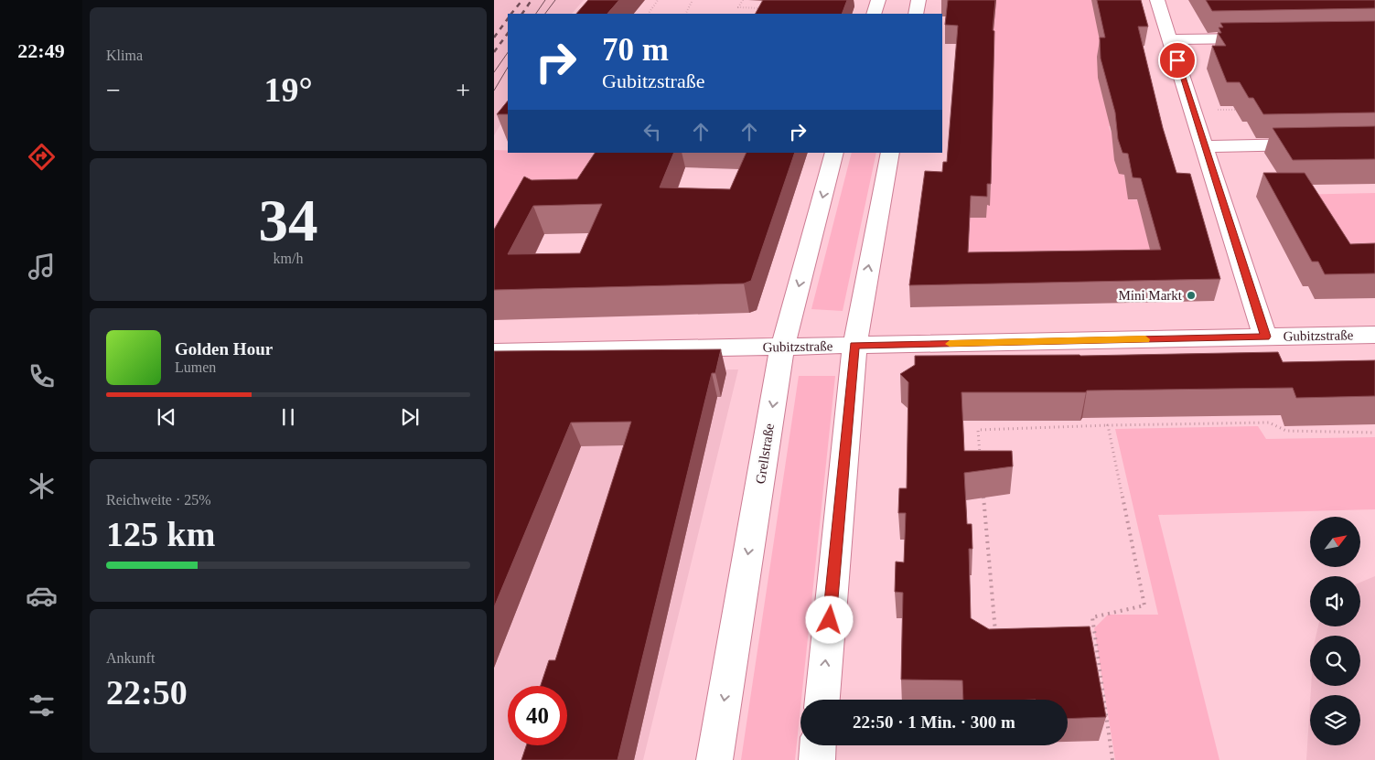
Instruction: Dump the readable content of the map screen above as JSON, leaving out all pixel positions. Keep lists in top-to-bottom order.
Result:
{
  "streets": {
    "street": ["Gubitzstraße", "Grellstraße"]
  },
  "crossings": [
    ["Gubitzstraße", "Grellstraße"]
  ],
  "places": ["Mini Markt"],
  "north": "top right",
  "page": {
    "tabs": "22:49",
    "tile": [
      "Klima",
      ["34", "km/h"],
      ["Reichweite · 25%", "125 km"],
      ["Ankunft", "22:50"]
    ],
    "turn": ["70 m", "Gubitzstraße"],
    "heat": ["−", "19°", "+"],
    "song": ["Golden Hour", "Lumen"],
    "limit": "40",
    "trip": "22:50 · 1 Min. · 300 m"
  }
}
